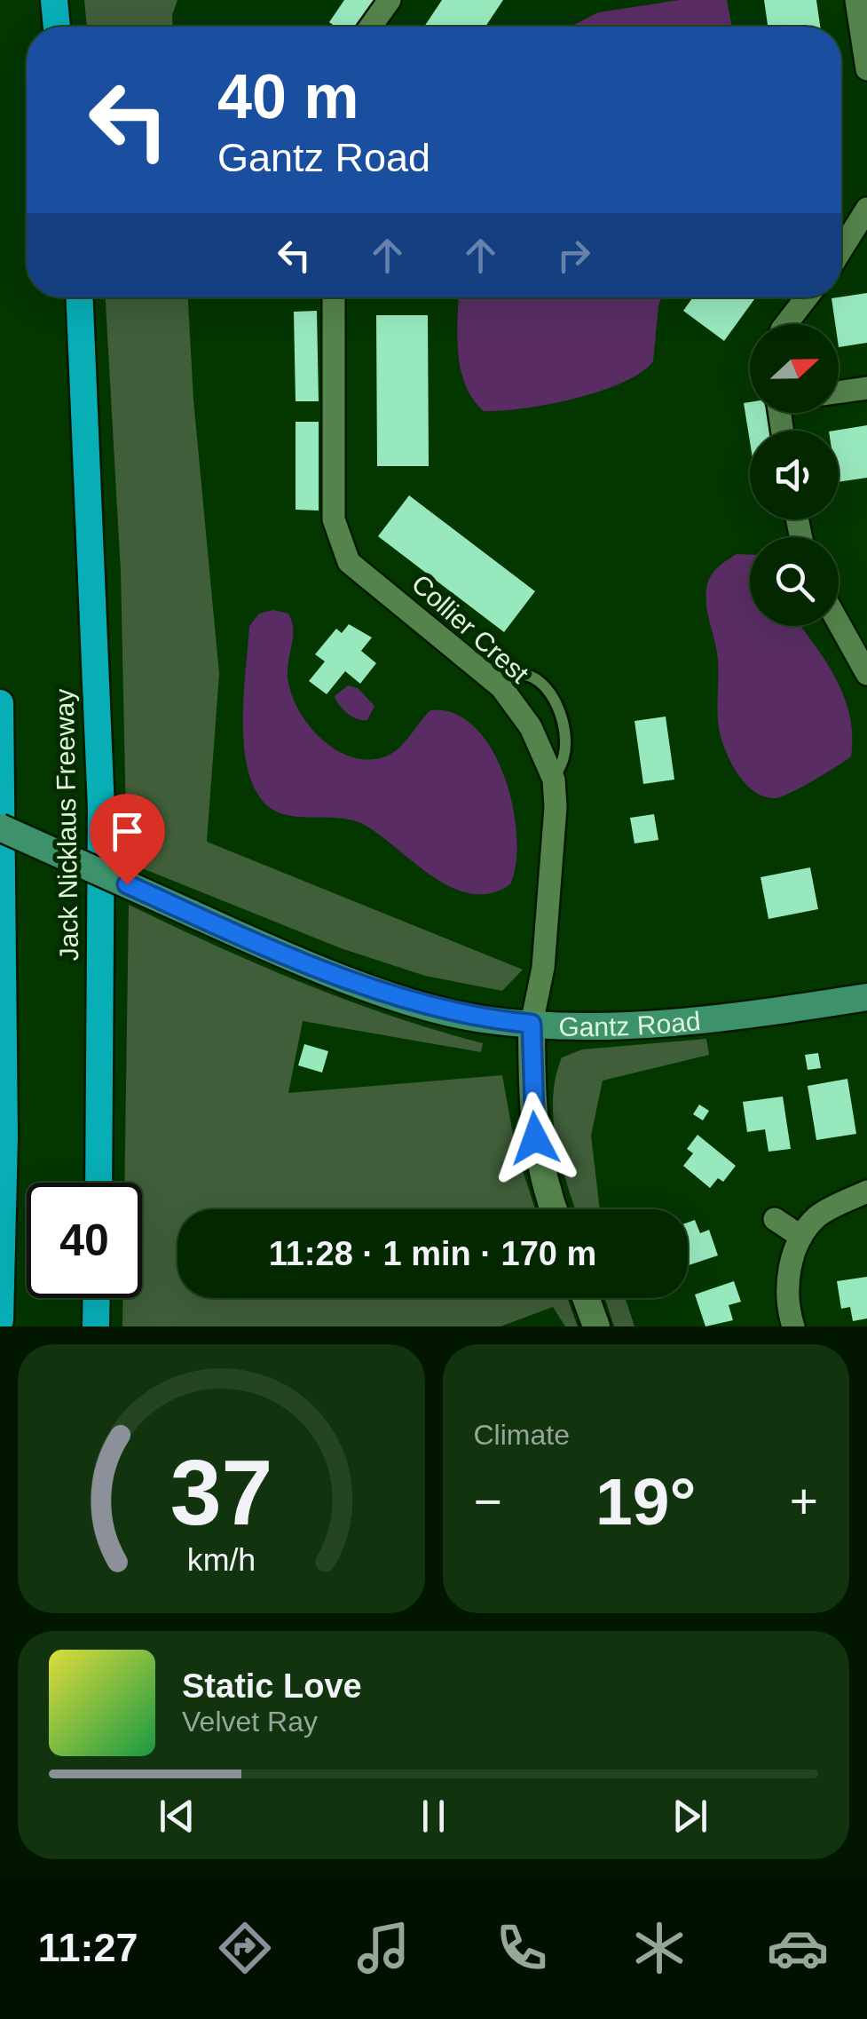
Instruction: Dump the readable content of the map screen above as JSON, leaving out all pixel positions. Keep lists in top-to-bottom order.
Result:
{
  "streets": {
    "highway": ["Jack Nicklaus Freeway"],
    "main road": ["Gantz Road"],
    "street": ["Collier Crest"]
  },
  "crossings": [
    ["Collier Crest", "Gantz Road"]
  ],
  "north": "right",
  "page": {
    "turn": ["40 m", "Gantz Road"],
    "limit": "40",
    "trip": "11:28 · 1 min · 170 m",
    "tile": "Climate",
    "heat": ["−", "19°", "+"],
    "song": ["Static Love", "Velvet Ray"],
    "tabs": "11:27",
    "gauge": ["37", "km/h"]
  }
}
